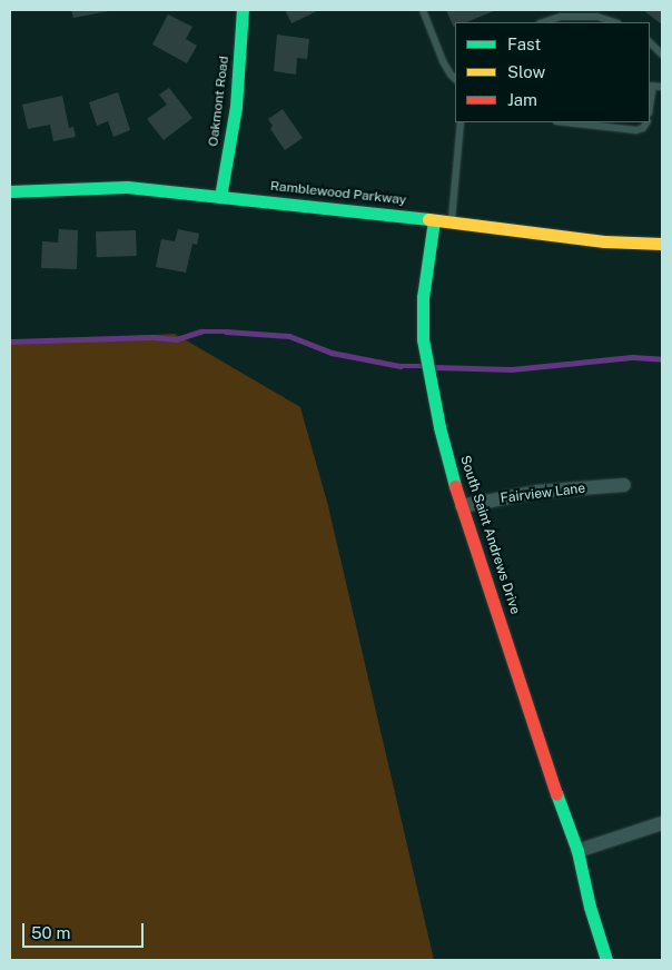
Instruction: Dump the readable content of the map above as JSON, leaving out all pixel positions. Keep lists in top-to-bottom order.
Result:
{
  "streets": {
    "street": [
      "Oakmont Road",
      "Ramblewood Parkway",
      "Fairview Lane",
      "South Saint Andrews Drive"
    ]
  },
  "crossings": [
    ["Oakmont Road", "Ramblewood Parkway"],
    ["Ramblewood Parkway", "South Saint Andrews Drive"],
    ["Fairview Lane", "South Saint Andrews Drive"]
  ],
  "legend": ["Fast", "Slow", "Jam"],
  "scale_bar": "50 m"
}
